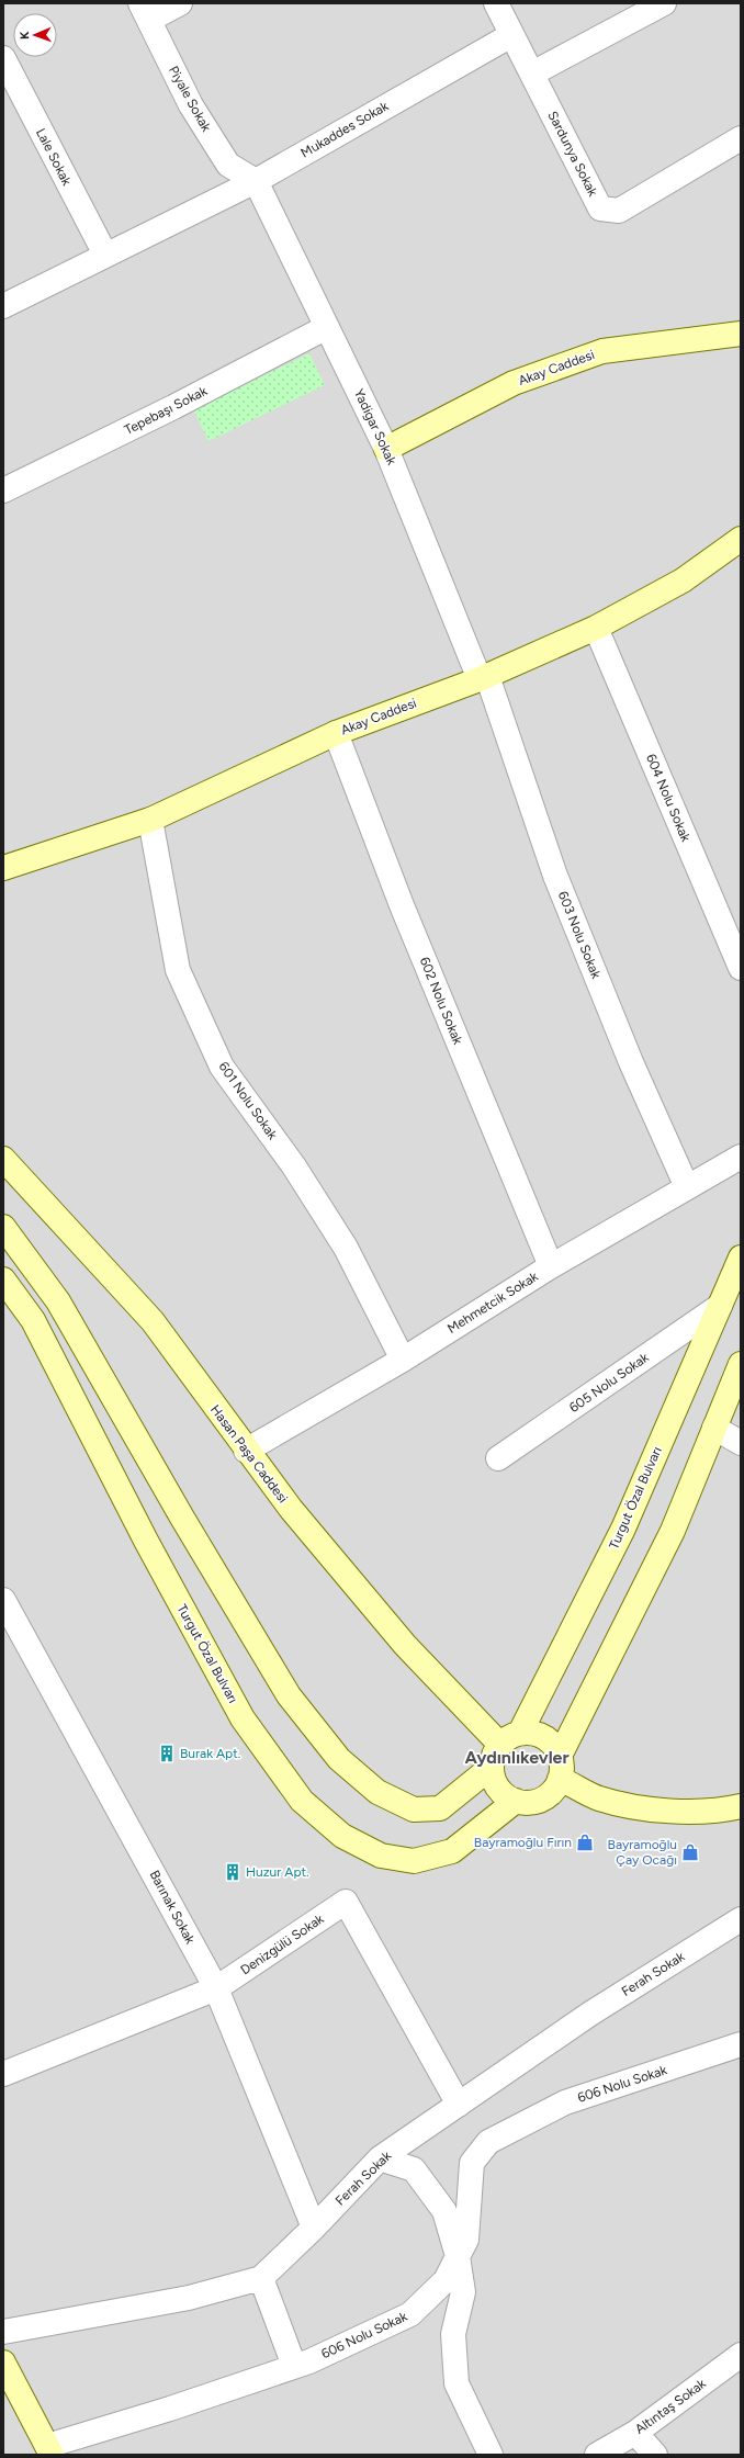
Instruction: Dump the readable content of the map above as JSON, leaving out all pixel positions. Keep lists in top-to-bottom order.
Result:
{
  "streets": {
    "street": [
      "Piyale Sokak",
      "Mukaddes Sokak",
      "Sardunya Sokak",
      "Lale Sokak",
      "Akay Caddesi",
      "Tepebaşı Sokak",
      "Yadigar Sokak",
      "604 Nolu Sokak",
      "603 Nolu Sokak",
      "602 Nolu Sokak",
      "601 Nolu Sokak",
      "Mehmetcik Sokak",
      "605 Nolu Sokak",
      "Hasan Paşa Caddesi",
      "Turgut Özal Bulvarı",
      "Barınak Sokak",
      "Denizgülü Sokak",
      "Ferah Sokak",
      "606 Nolu Sokak",
      "Altıntaş Sokak"
    ]
  },
  "crossings": [
    ["Piyale Sokak", "Mukaddes Sokak"],
    ["Piyale Sokak", "Yadigar Sokak"],
    ["Mukaddes Sokak", "Lale Sokak"],
    ["Mukaddes Sokak", "Yadigar Sokak"],
    ["Akay Caddesi", "Yadigar Sokak"],
    ["Akay Caddesi", "604 Nolu Sokak"],
    ["Akay Caddesi", "603 Nolu Sokak"],
    ["Akay Caddesi", "602 Nolu Sokak"],
    ["Akay Caddesi", "601 Nolu Sokak"],
    ["Tepebaşı Sokak", "Yadigar Sokak"],
    ["Yadigar Sokak", "603 Nolu Sokak"],
    ["603 Nolu Sokak", "Mehmetcik Sokak"],
    ["602 Nolu Sokak", "Mehmetcik Sokak"],
    ["601 Nolu Sokak", "Mehmetcik Sokak"],
    ["Mehmetcik Sokak", "Hasan Paşa Caddesi"],
    ["605 Nolu Sokak", "Turgut Özal Bulvarı"],
    ["Hasan Paşa Caddesi", "Turgut Özal Bulvarı"],
    ["Barınak Sokak", "Denizgülü Sokak"],
    ["Barınak Sokak", "Ferah Sokak"],
    ["Denizgülü Sokak", "Ferah Sokak"]
  ],
  "districts": ["Aydınlıkevler"],
  "places": {
    "building": ["Burak Apt.", "Huzur Apt."],
    "shop": ["Bayramoğlu Fırın", "Bayramoğlu Çay Ocağı"]
  },
  "north": "left"
}
